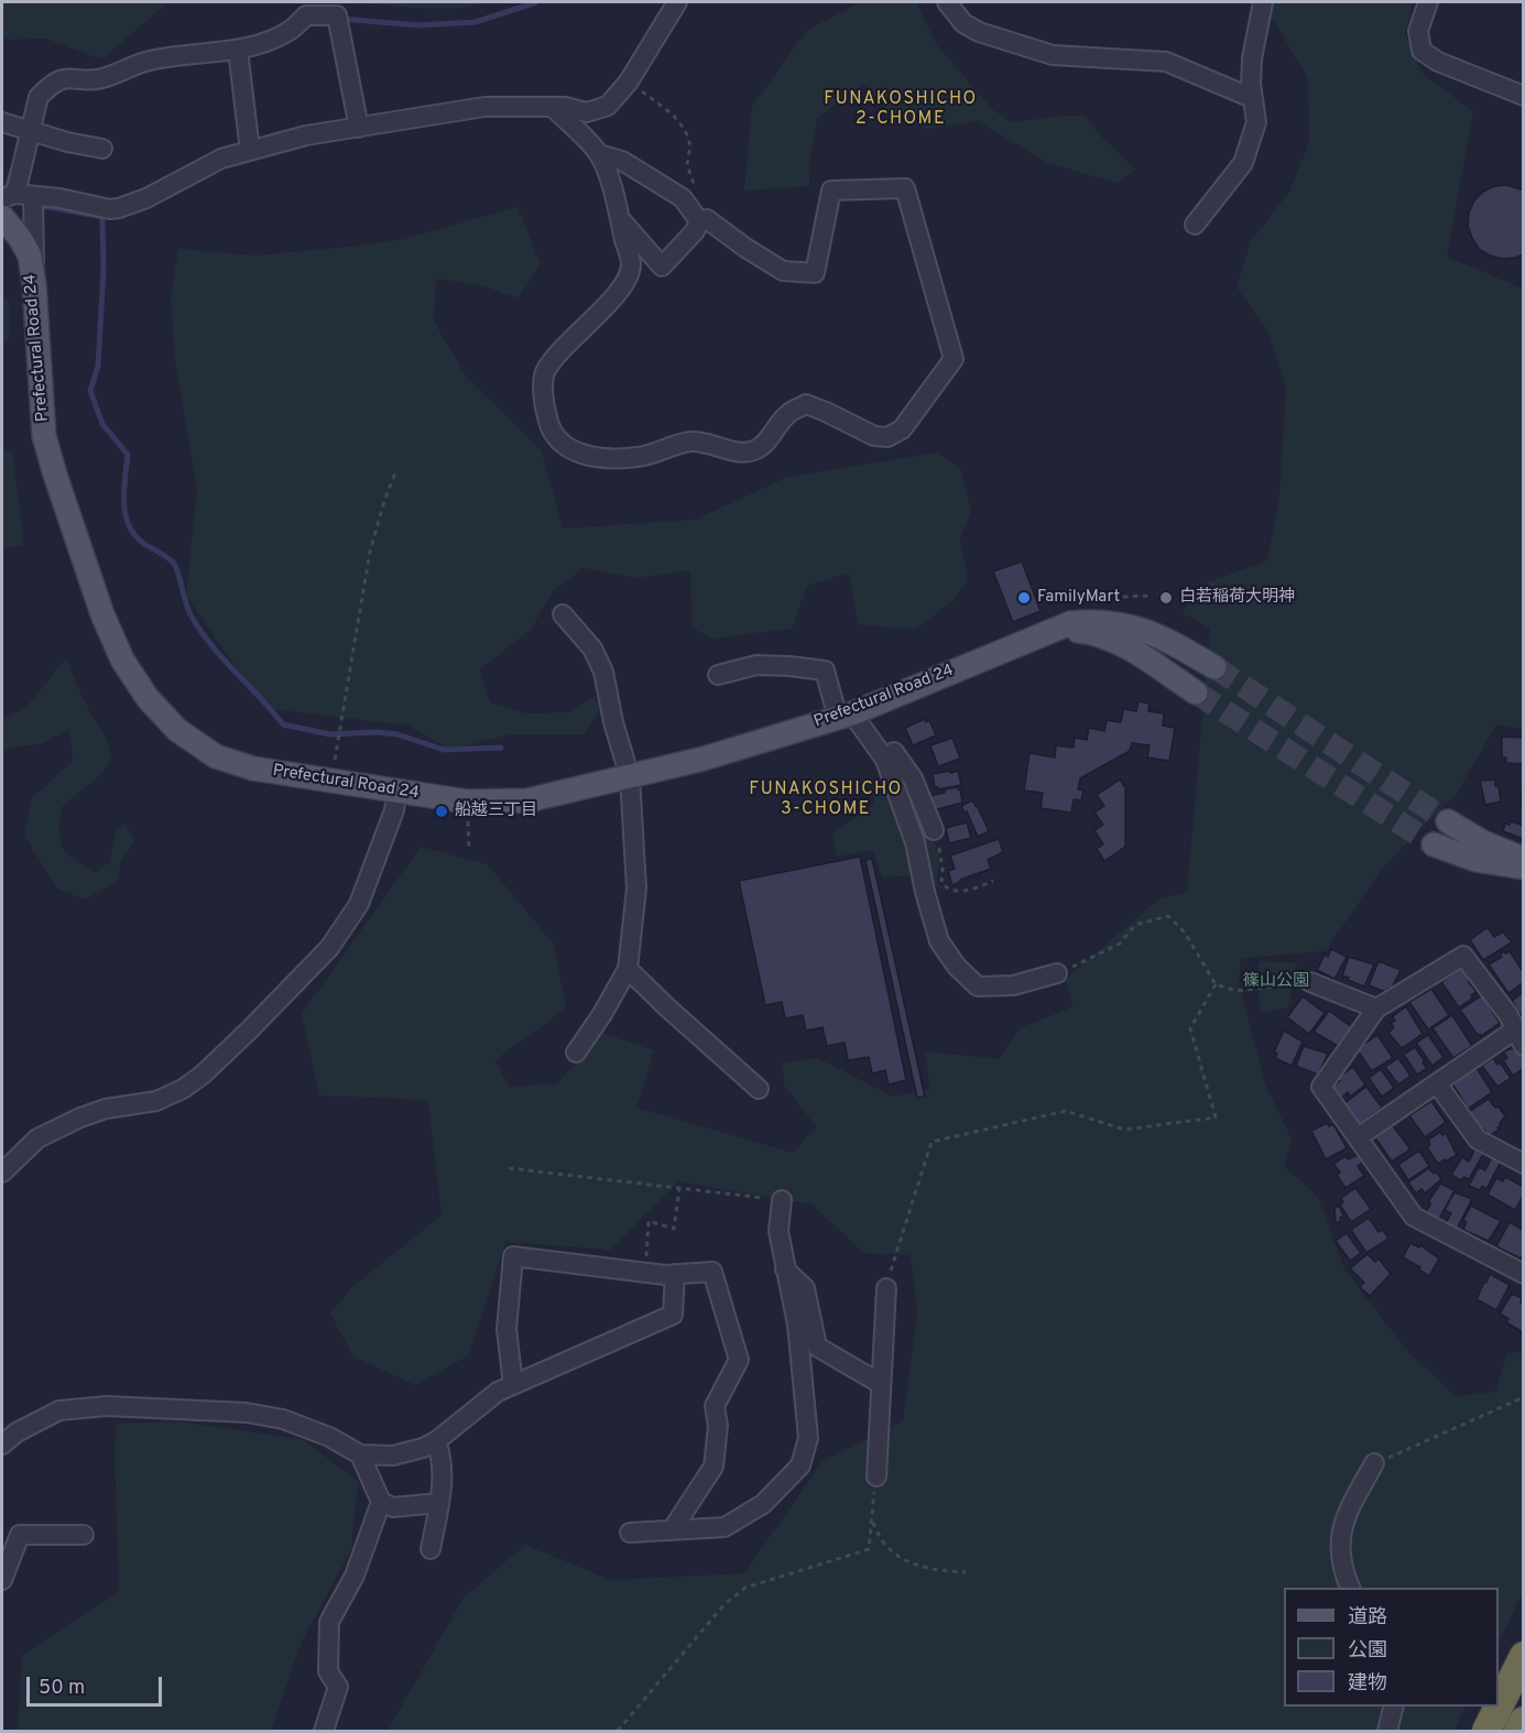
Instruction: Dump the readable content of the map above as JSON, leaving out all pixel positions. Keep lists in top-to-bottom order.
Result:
{
  "streets": {
    "main road": ["Prefectural Road 24"]
  },
  "districts": ["FUNAKOSHICHO 2-CHOME", "FUNAKOSHICHO 3-CHOME"],
  "parks": ["篠山公園"],
  "places": ["FamilyMart", "白若稲荷大明神", "船越三丁目"],
  "legend": ["道路", "公園", "建物"],
  "scale_bar": "50 m"
}
